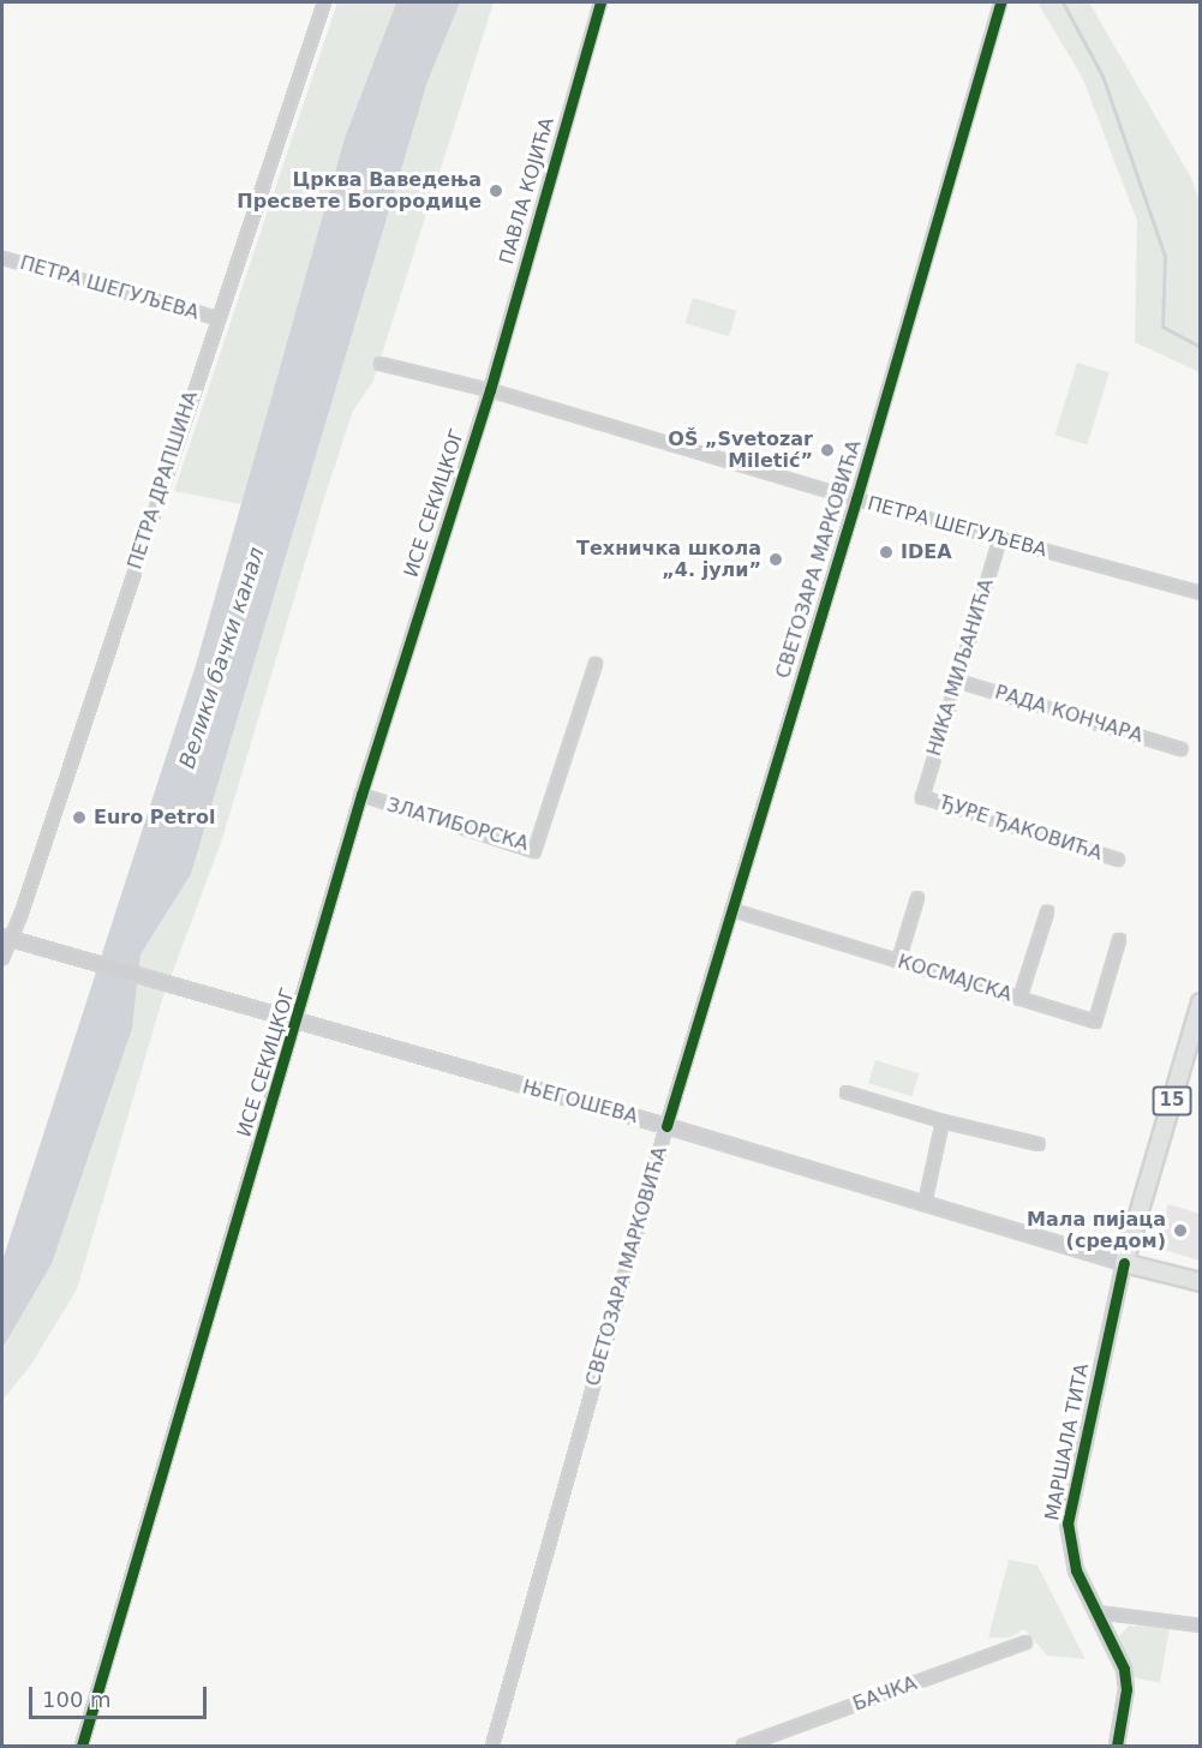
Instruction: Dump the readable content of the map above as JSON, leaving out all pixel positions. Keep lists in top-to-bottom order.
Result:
{
  "streets": {
    "main road": ["15", "ЊЕГОШЕВА"],
    "street": [
      "ПАВЛА КОЈИЋА",
      "ПЕТРА ШЕГУЉЕВА",
      "ПЕТРА ДРАПШИНА",
      "ИСЕ СЕКИЦКОГ",
      "СВЕТОЗАРА МАРКОВИЋА",
      "НИКА МИЉАНИЋА",
      "РАДА КОНЧАРА",
      "ЗЛАТИБОРСКА",
      "ЂУРЕ ЂАКОВИЋА",
      "КОСМАЈСКА",
      "МАРШАЛА ТИТА",
      "БАЧКА"
    ]
  },
  "crossings": [
    ["ПАВЛА КОЈИЋА", "ПЕТРА ШЕГУЉЕВА"],
    ["ПАВЛА КОЈИЋА", "ИСЕ СЕКИЦКОГ"],
    ["ПЕТРА ШЕГУЉЕВА", "ПЕТРА ДРАПШИНА"],
    ["ПЕТРА ШЕГУЉЕВА", "ИСЕ СЕКИЦКОГ"],
    ["ПЕТРА ШЕГУЉЕВА", "СВЕТОЗАРА МАРКОВИЋА"],
    ["ПЕТРА ШЕГУЉЕВА", "НИКА МИЉАНИЋА"],
    ["ПЕТРА ДРАПШИНА", "ЊЕГОШЕВА"],
    ["ИСЕ СЕКИЦКОГ", "ЗЛАТИБОРСКА"],
    ["ИСЕ СЕКИЦКОГ", "ЊЕГОШЕВА"],
    ["СВЕТОЗАРА МАРКОВИЋА", "КОСМАЈСКА"],
    ["СВЕТОЗАРА МАРКОВИЋА", "ЊЕГОШЕВА"],
    ["НИКА МИЉАНИЋА", "РАДА КОНЧАРА"],
    ["НИКА МИЉАНИЋА", "ЂУРЕ ЂАКОВИЋА"],
    ["15", "ЊЕГОШЕВА"],
    ["15", "МАРШАЛА ТИТА"],
    ["ЊЕГОШЕВА", "МАРШАЛА ТИТА"]
  ],
  "water": ["Велики бачки канал"],
  "places": [
    "Црква Ваведења Пресвете Богородице",
    "OŠ „Svetozar Miletić”",
    "IDEA",
    "Техничка школа „4. јули”",
    "Euro Petrol",
    "Мала пијаца (средом)"
  ],
  "scale_bar": "100 m"
}
